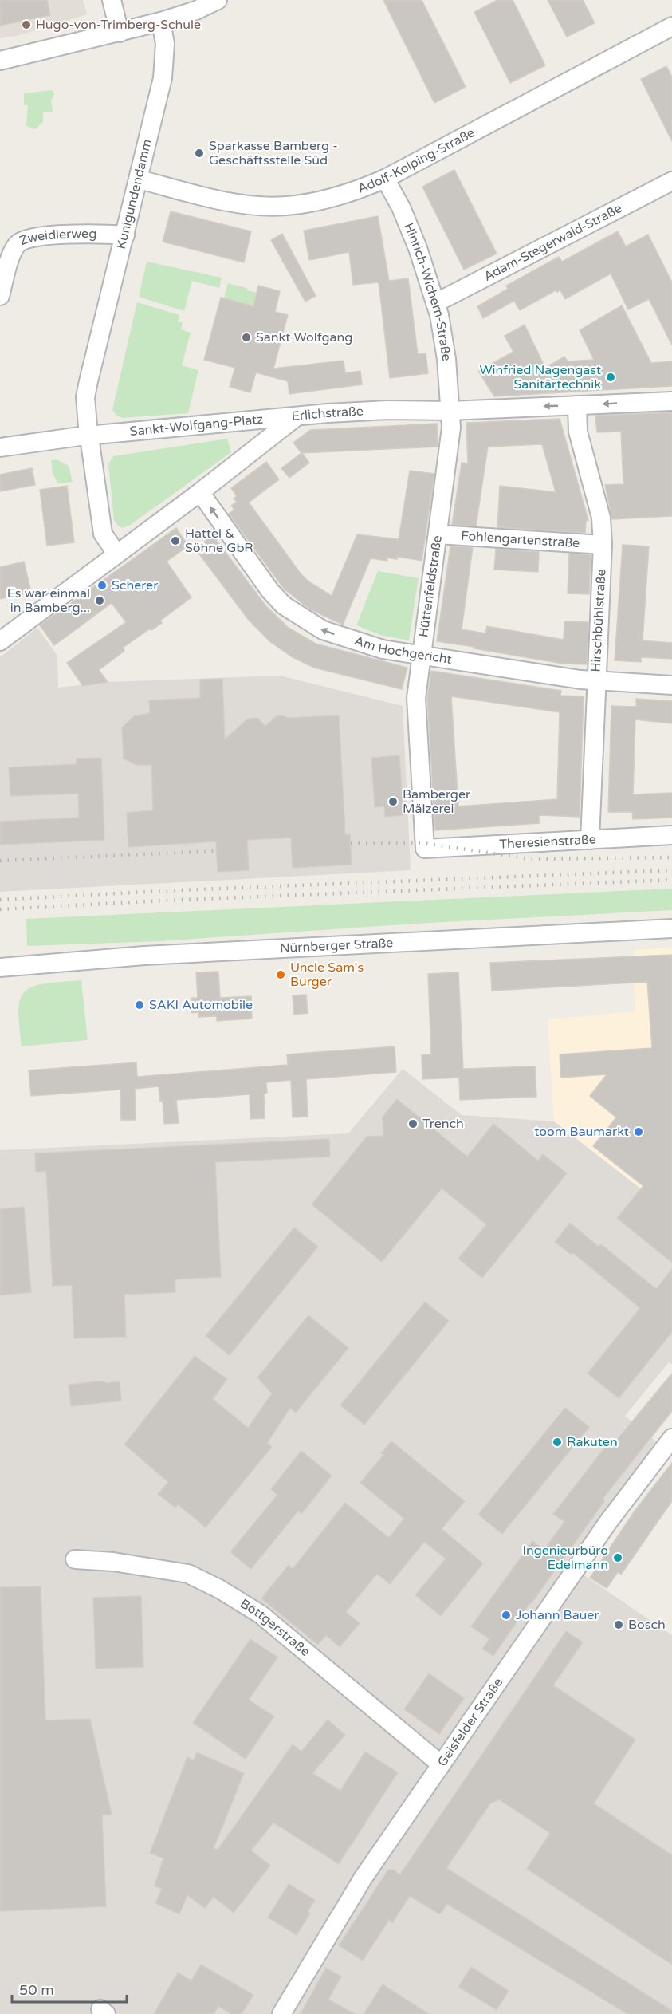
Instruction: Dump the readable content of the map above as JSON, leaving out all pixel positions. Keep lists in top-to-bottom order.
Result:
{
  "streets": {
    "street": [
      "Adolf-Kolping-Straße",
      "Kunigundendamm",
      "Zweidlerweg",
      "Adam-Stegerwald-Straße",
      "Hinrich-Wichern-Straße",
      "Erlichstraße",
      "Sankt-Wolfgang-Platz",
      "Fohlengartenstraße",
      "Hüttenfeldstraße",
      "Hirschbühlstraße",
      "Am Hochgericht",
      "Theresienstraße",
      "Nürnberger Straße",
      "Böttgerstraße",
      "Geisfelder Straße"
    ]
  },
  "crossings": [
    ["Adolf-Kolping-Straße", "Kunigundendamm"],
    ["Adolf-Kolping-Straße", "Hinrich-Wichern-Straße"],
    ["Kunigundendamm", "Zweidlerweg"],
    ["Kunigundendamm", "Sankt-Wolfgang-Platz"],
    ["Adam-Stegerwald-Straße", "Hinrich-Wichern-Straße"],
    ["Hinrich-Wichern-Straße", "Erlichstraße"],
    ["Hinrich-Wichern-Straße", "Hüttenfeldstraße"],
    ["Erlichstraße", "Sankt-Wolfgang-Platz"],
    ["Erlichstraße", "Hüttenfeldstraße"],
    ["Erlichstraße", "Hirschbühlstraße"],
    ["Erlichstraße", "Am Hochgericht"],
    ["Fohlengartenstraße", "Hüttenfeldstraße"],
    ["Fohlengartenstraße", "Hirschbühlstraße"],
    ["Hüttenfeldstraße", "Am Hochgericht"],
    ["Hüttenfeldstraße", "Theresienstraße"],
    ["Hirschbühlstraße", "Am Hochgericht"],
    ["Hirschbühlstraße", "Theresienstraße"],
    ["Böttgerstraße", "Geisfelder Straße"]
  ],
  "one_way": ["Am Hochgericht"],
  "places": [
    "Hugo-von-Trimberg-Schule",
    "Sparkasse Bamberg - Geschäftsstelle Süd",
    "Sankt Wolfgang",
    "Winfried Nagengast Sanitärtechnik",
    "Hattel & Söhne GbR",
    "Scherer",
    "Es war einmal in Bamberg...",
    "Bamberger Mälzerei",
    "Uncle Sam's Burger",
    "SAKI Automobile",
    "Trench",
    "toom Baumarkt",
    "Rakuten",
    "Ingenieurbüro Edelmann",
    "Johann Bauer",
    "Bosch"
  ],
  "scale_bar": "50 m"
}
